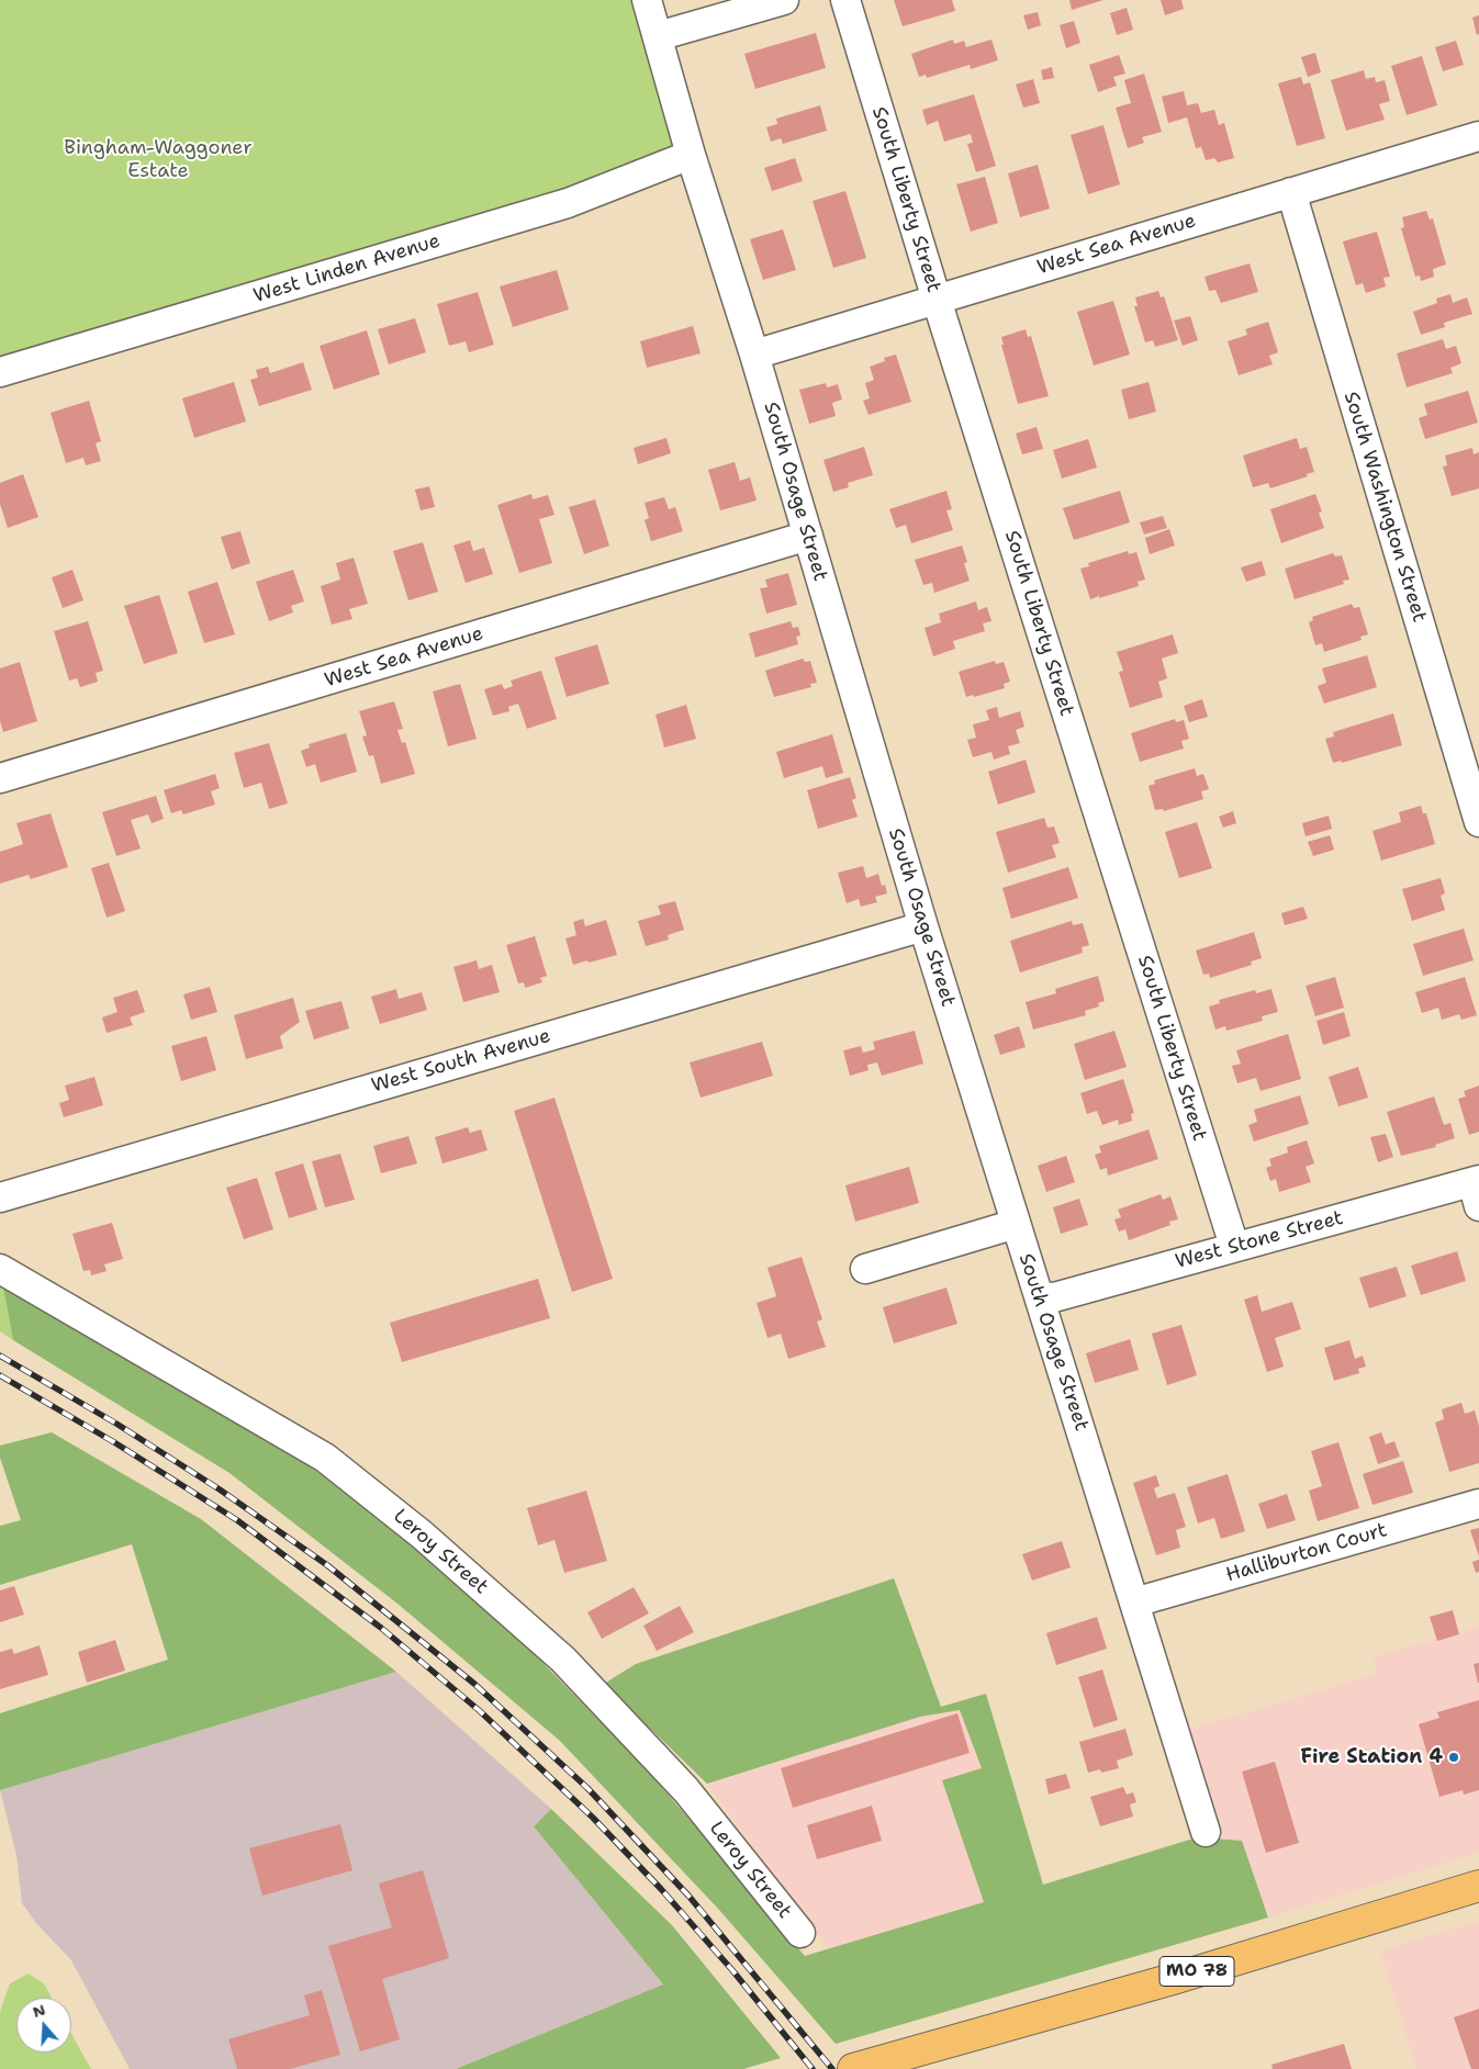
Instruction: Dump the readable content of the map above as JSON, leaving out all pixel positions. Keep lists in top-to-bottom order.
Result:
{
  "streets": {
    "main road": ["MO 78"],
    "street": [
      "South Liberty Street",
      "West Sea Avenue",
      "West Linden Avenue",
      "South Osage Street",
      "South Washington Street",
      "West South Avenue",
      "West Stone Street",
      "Leroy Street",
      "Halliburton Court"
    ]
  },
  "crossings": [
    ["South Liberty Street", "West Sea Avenue"],
    ["South Liberty Street", "West Stone Street"],
    ["West Sea Avenue", "South Osage Street"],
    ["West Sea Avenue", "South Washington Street"],
    ["West Linden Avenue", "South Osage Street"],
    ["South Osage Street", "West South Avenue"],
    ["South Osage Street", "West Stone Street"],
    ["South Osage Street", "Halliburton Court"]
  ],
  "parks": ["Bingham-Waggoner Estate"],
  "places": ["Fire Station 4"],
  "north": "top"
}
